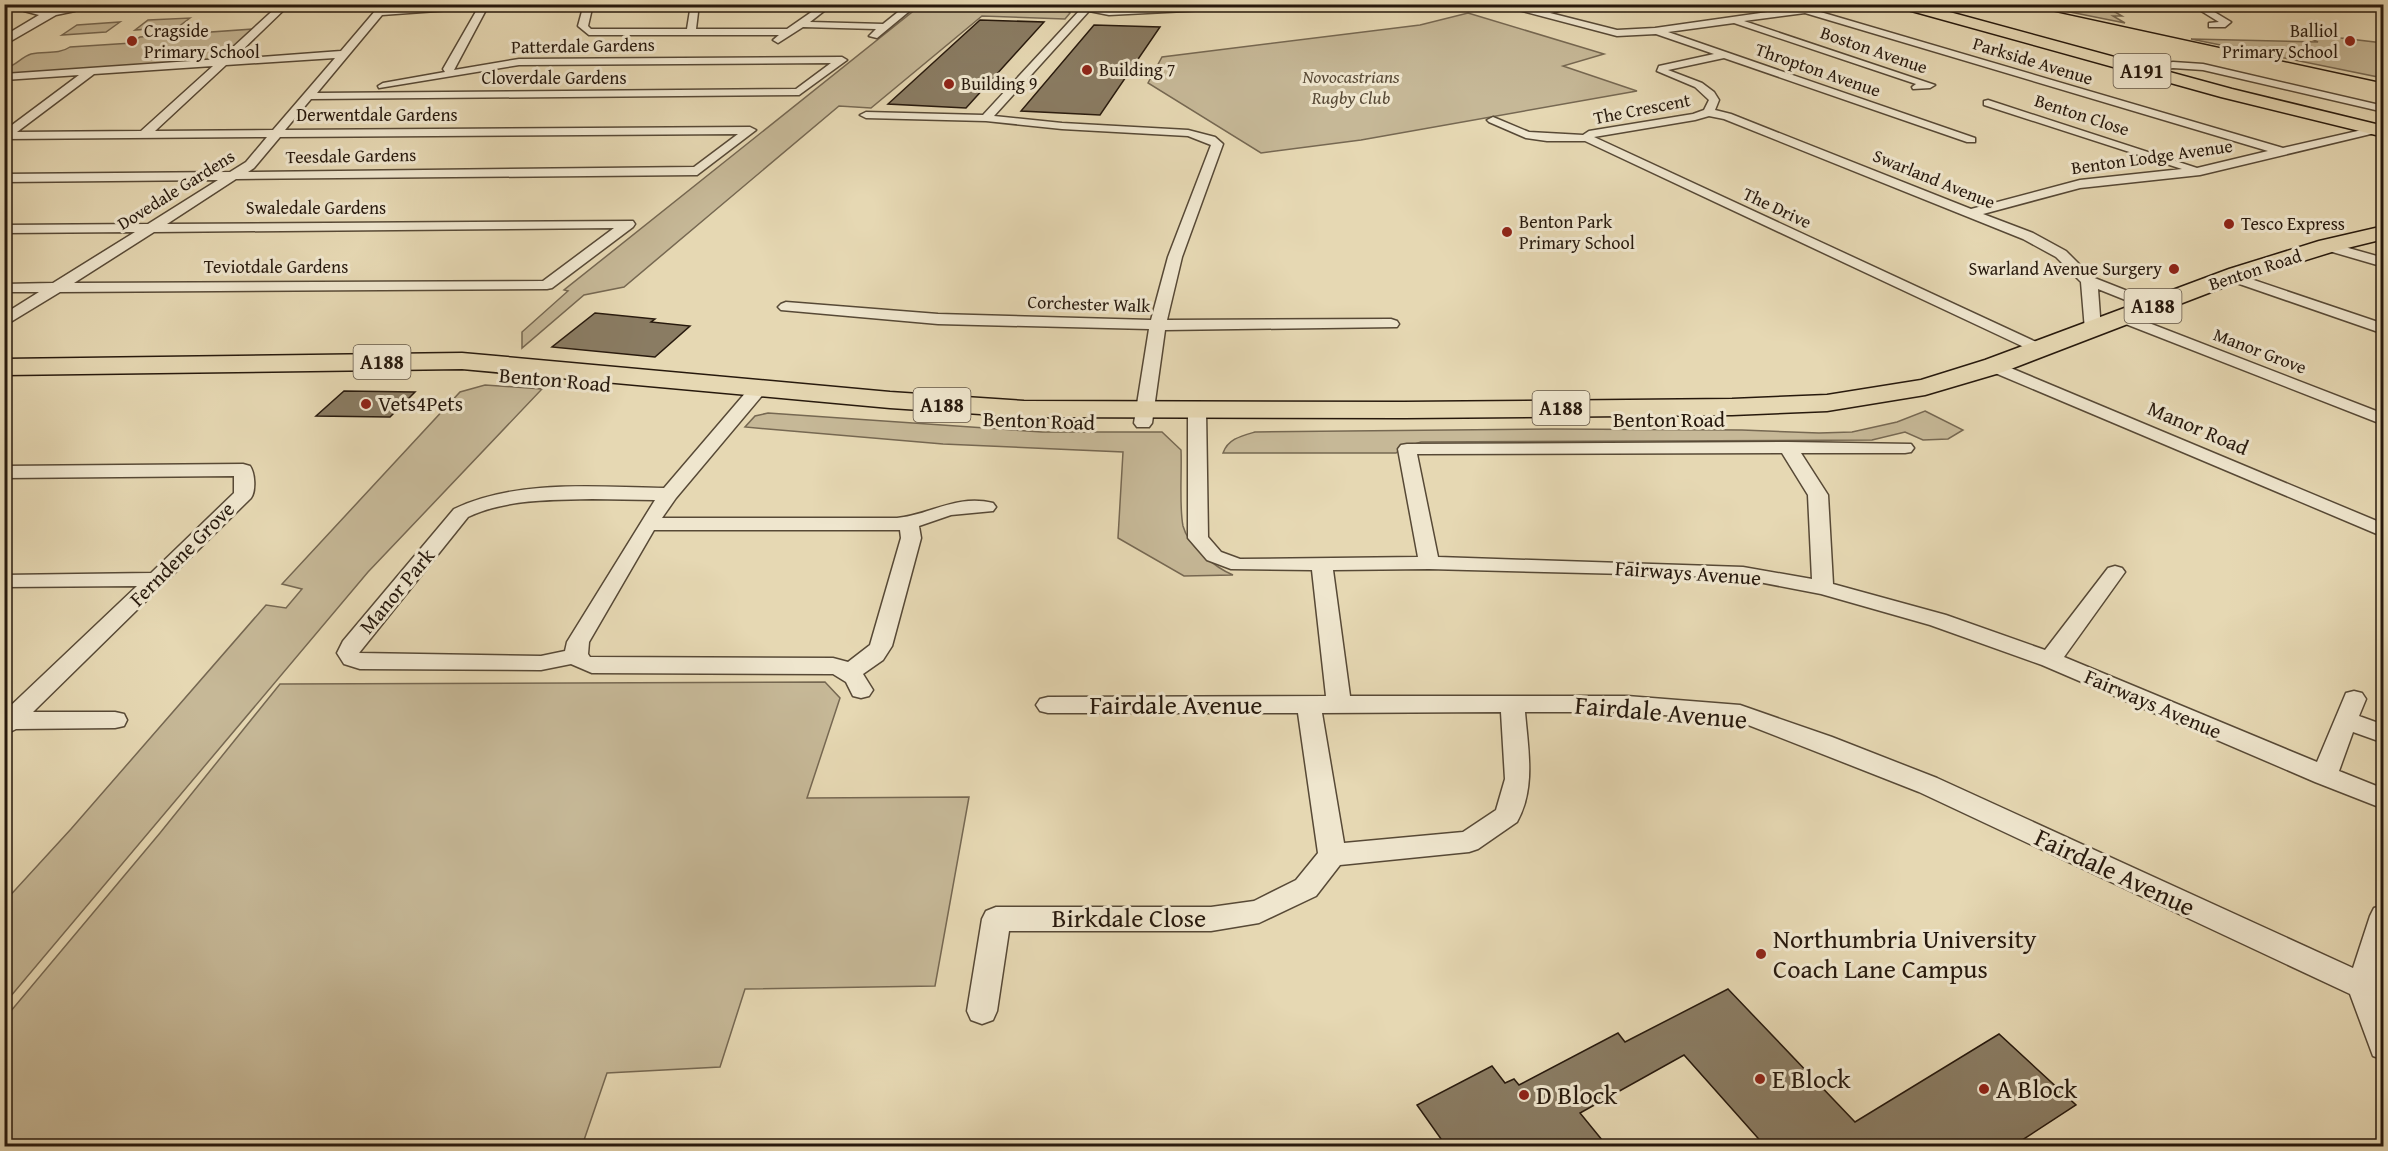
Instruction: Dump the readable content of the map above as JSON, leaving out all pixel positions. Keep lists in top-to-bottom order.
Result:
{
  "streets": {
    "main road": ["A191", "Benton Road", "A188"],
    "street": [
      "Patterdale Gardens",
      "Boston Avenue",
      "Parkside Avenue",
      "Thropton Avenue",
      "Cloverdale Gardens",
      "The Crescent",
      "Derwentdale Gardens",
      "Benton Close",
      "Teesdale Gardens",
      "Benton Lodge Avenue",
      "Swarland Avenue",
      "Dovedale Gardens",
      "Swaledale Gardens",
      "The Drive",
      "Teviotdale Gardens",
      "Corchester Walk",
      "Manor Grove",
      "Manor Road",
      "Ferndene Grove",
      "Fairways Avenue",
      "Manor Park",
      "Fairdale Avenue",
      "Birkdale Close"
    ]
  },
  "crossings": [
    ["Patterdale Gardens", "Cloverdale Gardens"],
    ["Parkside Avenue", "Benton Lodge Avenue"],
    ["Thropton Avenue", "The Crescent"],
    ["A191", "Benton Lodge Avenue"],
    ["Cloverdale Gardens", "Dovedale Gardens"],
    ["The Crescent", "Swarland Avenue"],
    ["The Crescent", "The Drive"],
    ["Derwentdale Gardens", "Teesdale Gardens"],
    ["Derwentdale Gardens", "Dovedale Gardens"],
    ["Benton Close", "Benton Lodge Avenue"],
    ["Teesdale Gardens", "Dovedale Gardens"],
    ["Benton Lodge Avenue", "Swarland Avenue"],
    ["Dovedale Gardens", "Swaledale Gardens"],
    ["Dovedale Gardens", "Teviotdale Gardens"],
    ["Swaledale Gardens", "Teviotdale Gardens"],
    ["The Drive", "Benton Road"],
    ["Benton Road", "Manor Grove"],
    ["Benton Road", "Manor Road"],
    ["Benton Road", "Fairways Avenue"]
  ],
  "parks": ["Novocastrians Rugby Club"],
  "places": [
    "Cragside Primary School",
    "Balliol Primary School",
    "Building 7",
    "Building 9",
    "Tesco Express",
    "Benton Park Primary School",
    "Swarland Avenue Surgery",
    "Vets4Pets",
    "Northumbria University Coach Lane Campus",
    "E Block",
    "A Block",
    "D Block"
  ]
}
